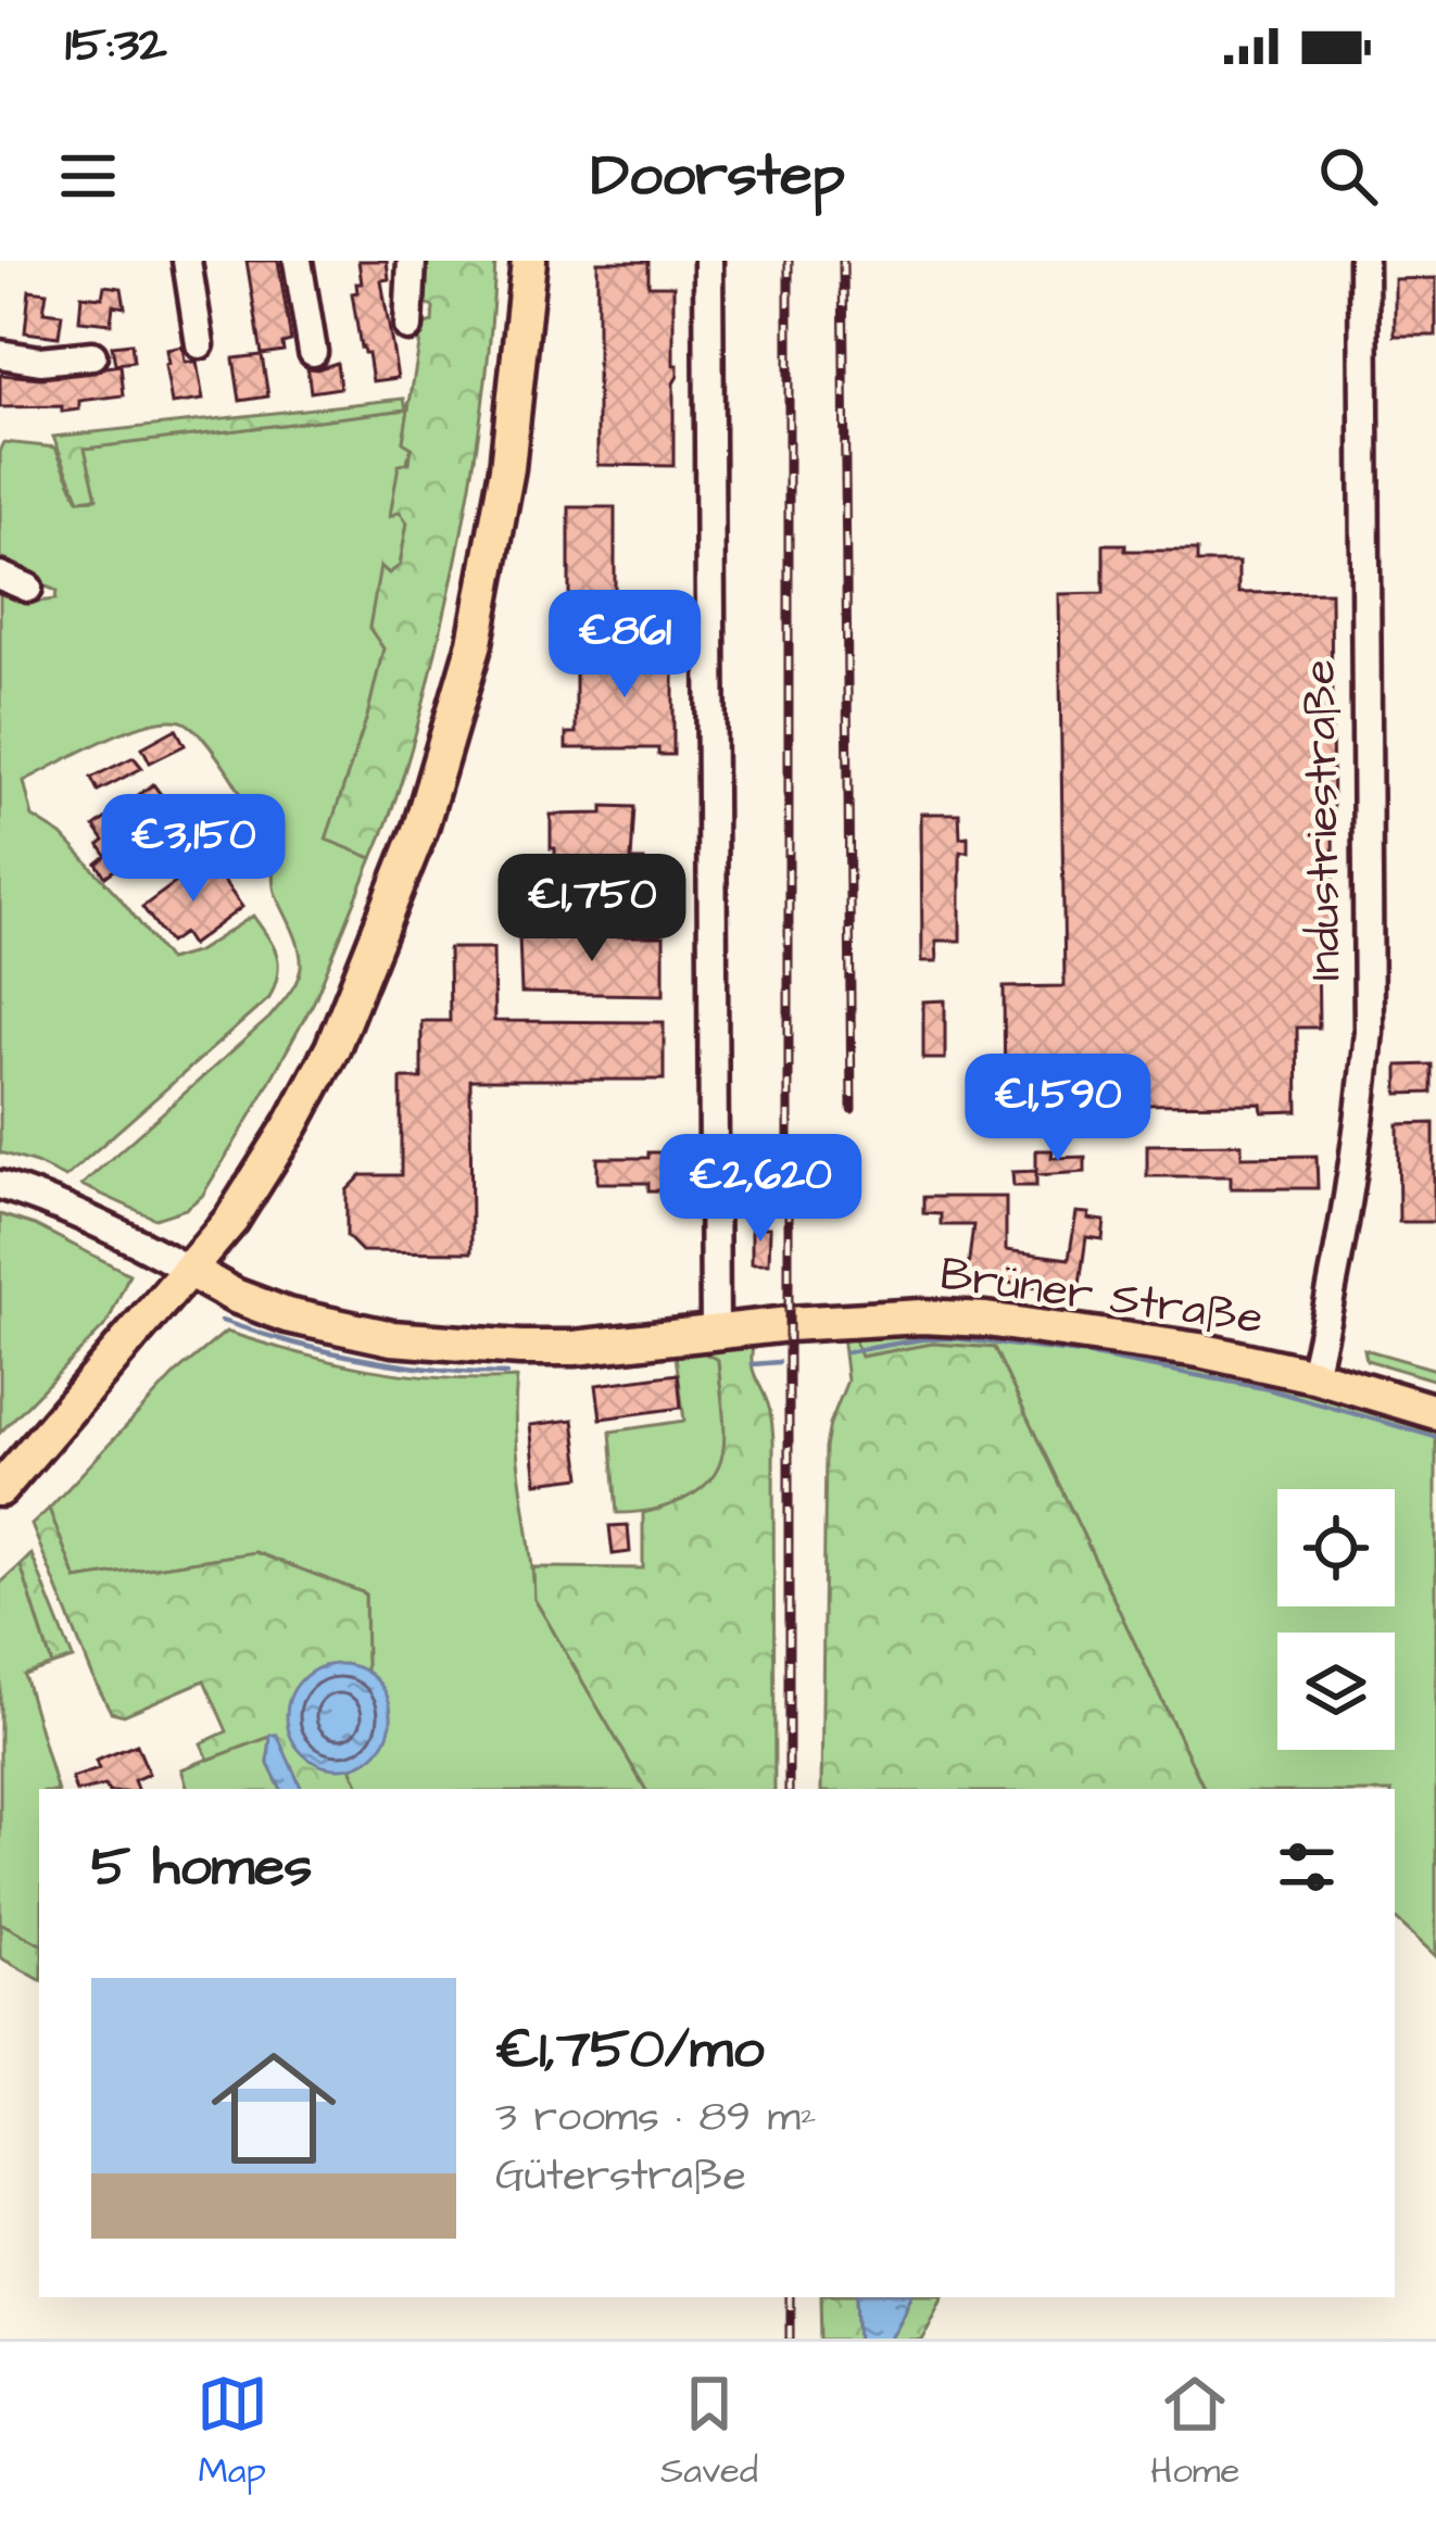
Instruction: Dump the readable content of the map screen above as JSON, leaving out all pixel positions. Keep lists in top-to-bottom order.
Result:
{
  "streets": {
    "main road": ["Brüner Straße"],
    "street": ["Industriestraße"]
  },
  "crossings": [
    ["Industriestraße", "Brüner Straße"]
  ],
  "page": {
    "status": "15:32",
    "header": "Doorstep",
    "price": [
      "€861",
      "€3,150",
      "€1,750",
      "€1,590",
      "€2,620"
    ],
    "heading": "5 homes",
    "list": [
      {
        "name": "€1,750/mo",
        "note": "3 rooms · 89 m² · Güterstraße"
      }
    ],
    "tabs": ["Map", "Saved", "Home"]
  }
}
